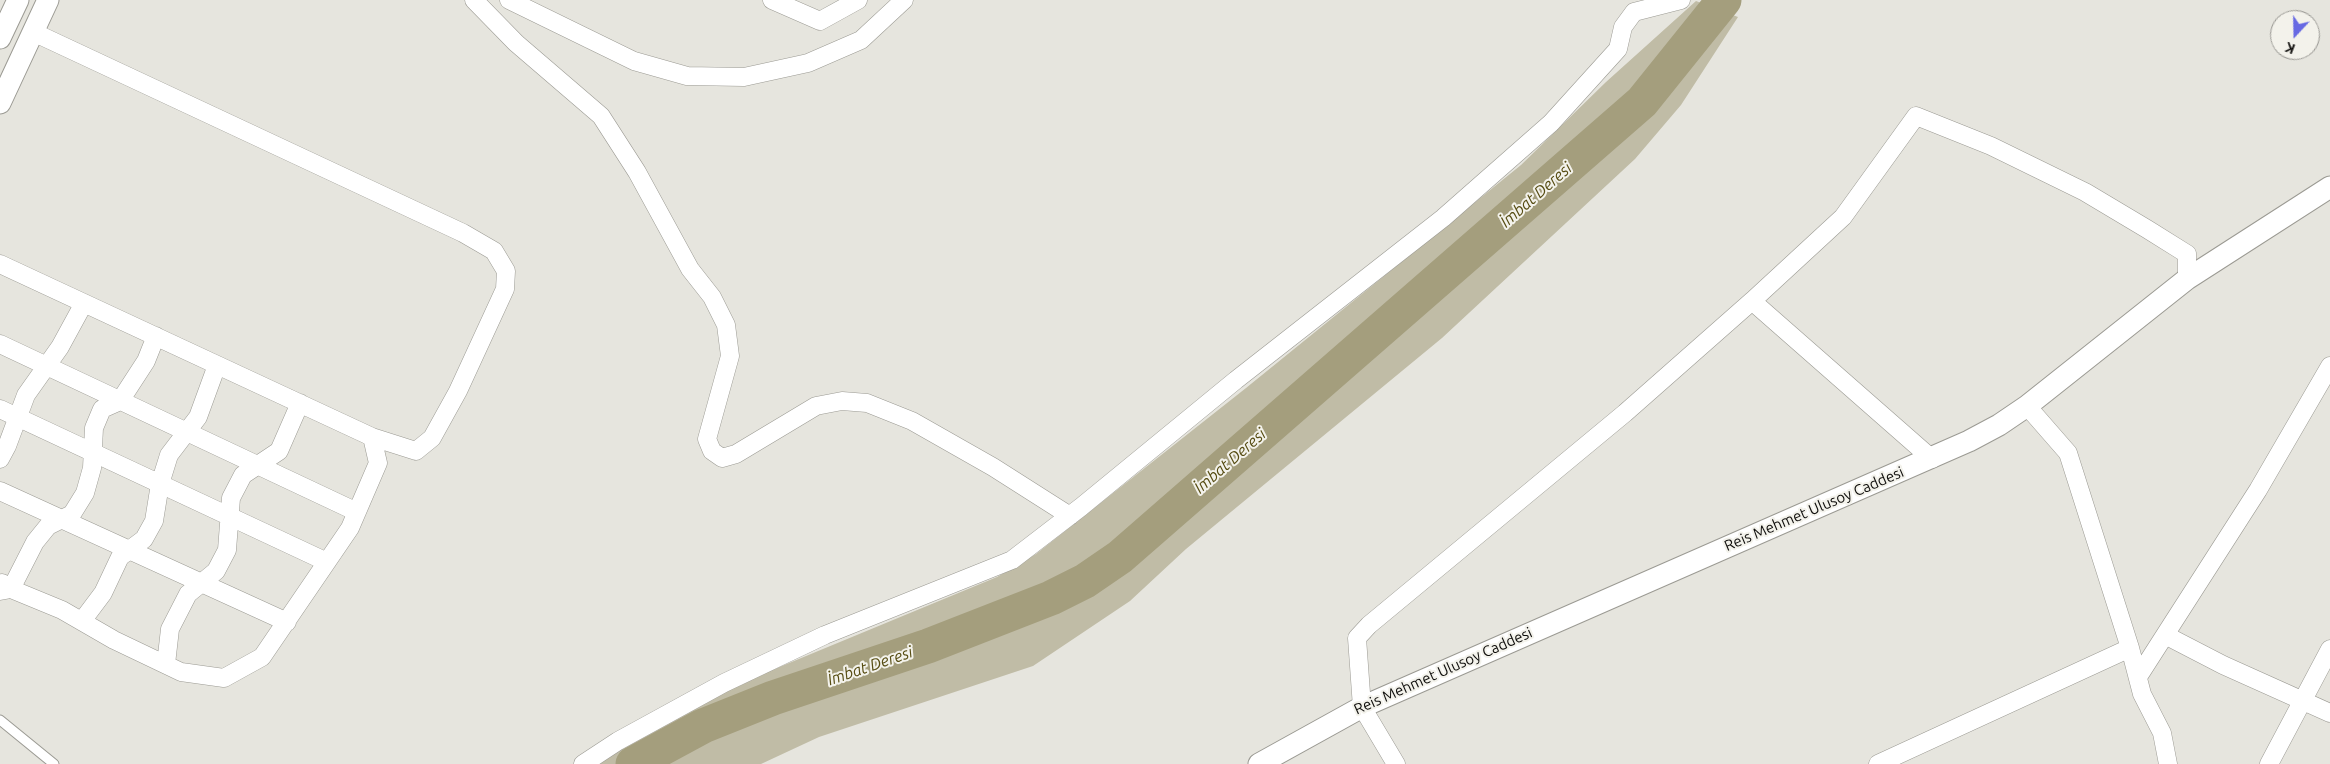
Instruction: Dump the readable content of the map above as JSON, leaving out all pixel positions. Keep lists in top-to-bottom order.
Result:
{
  "streets": {
    "street": ["Reis Mehmet Ulusoy Caddesi"]
  },
  "water": ["İmbat Deresi"],
  "north": "bottom"
}
